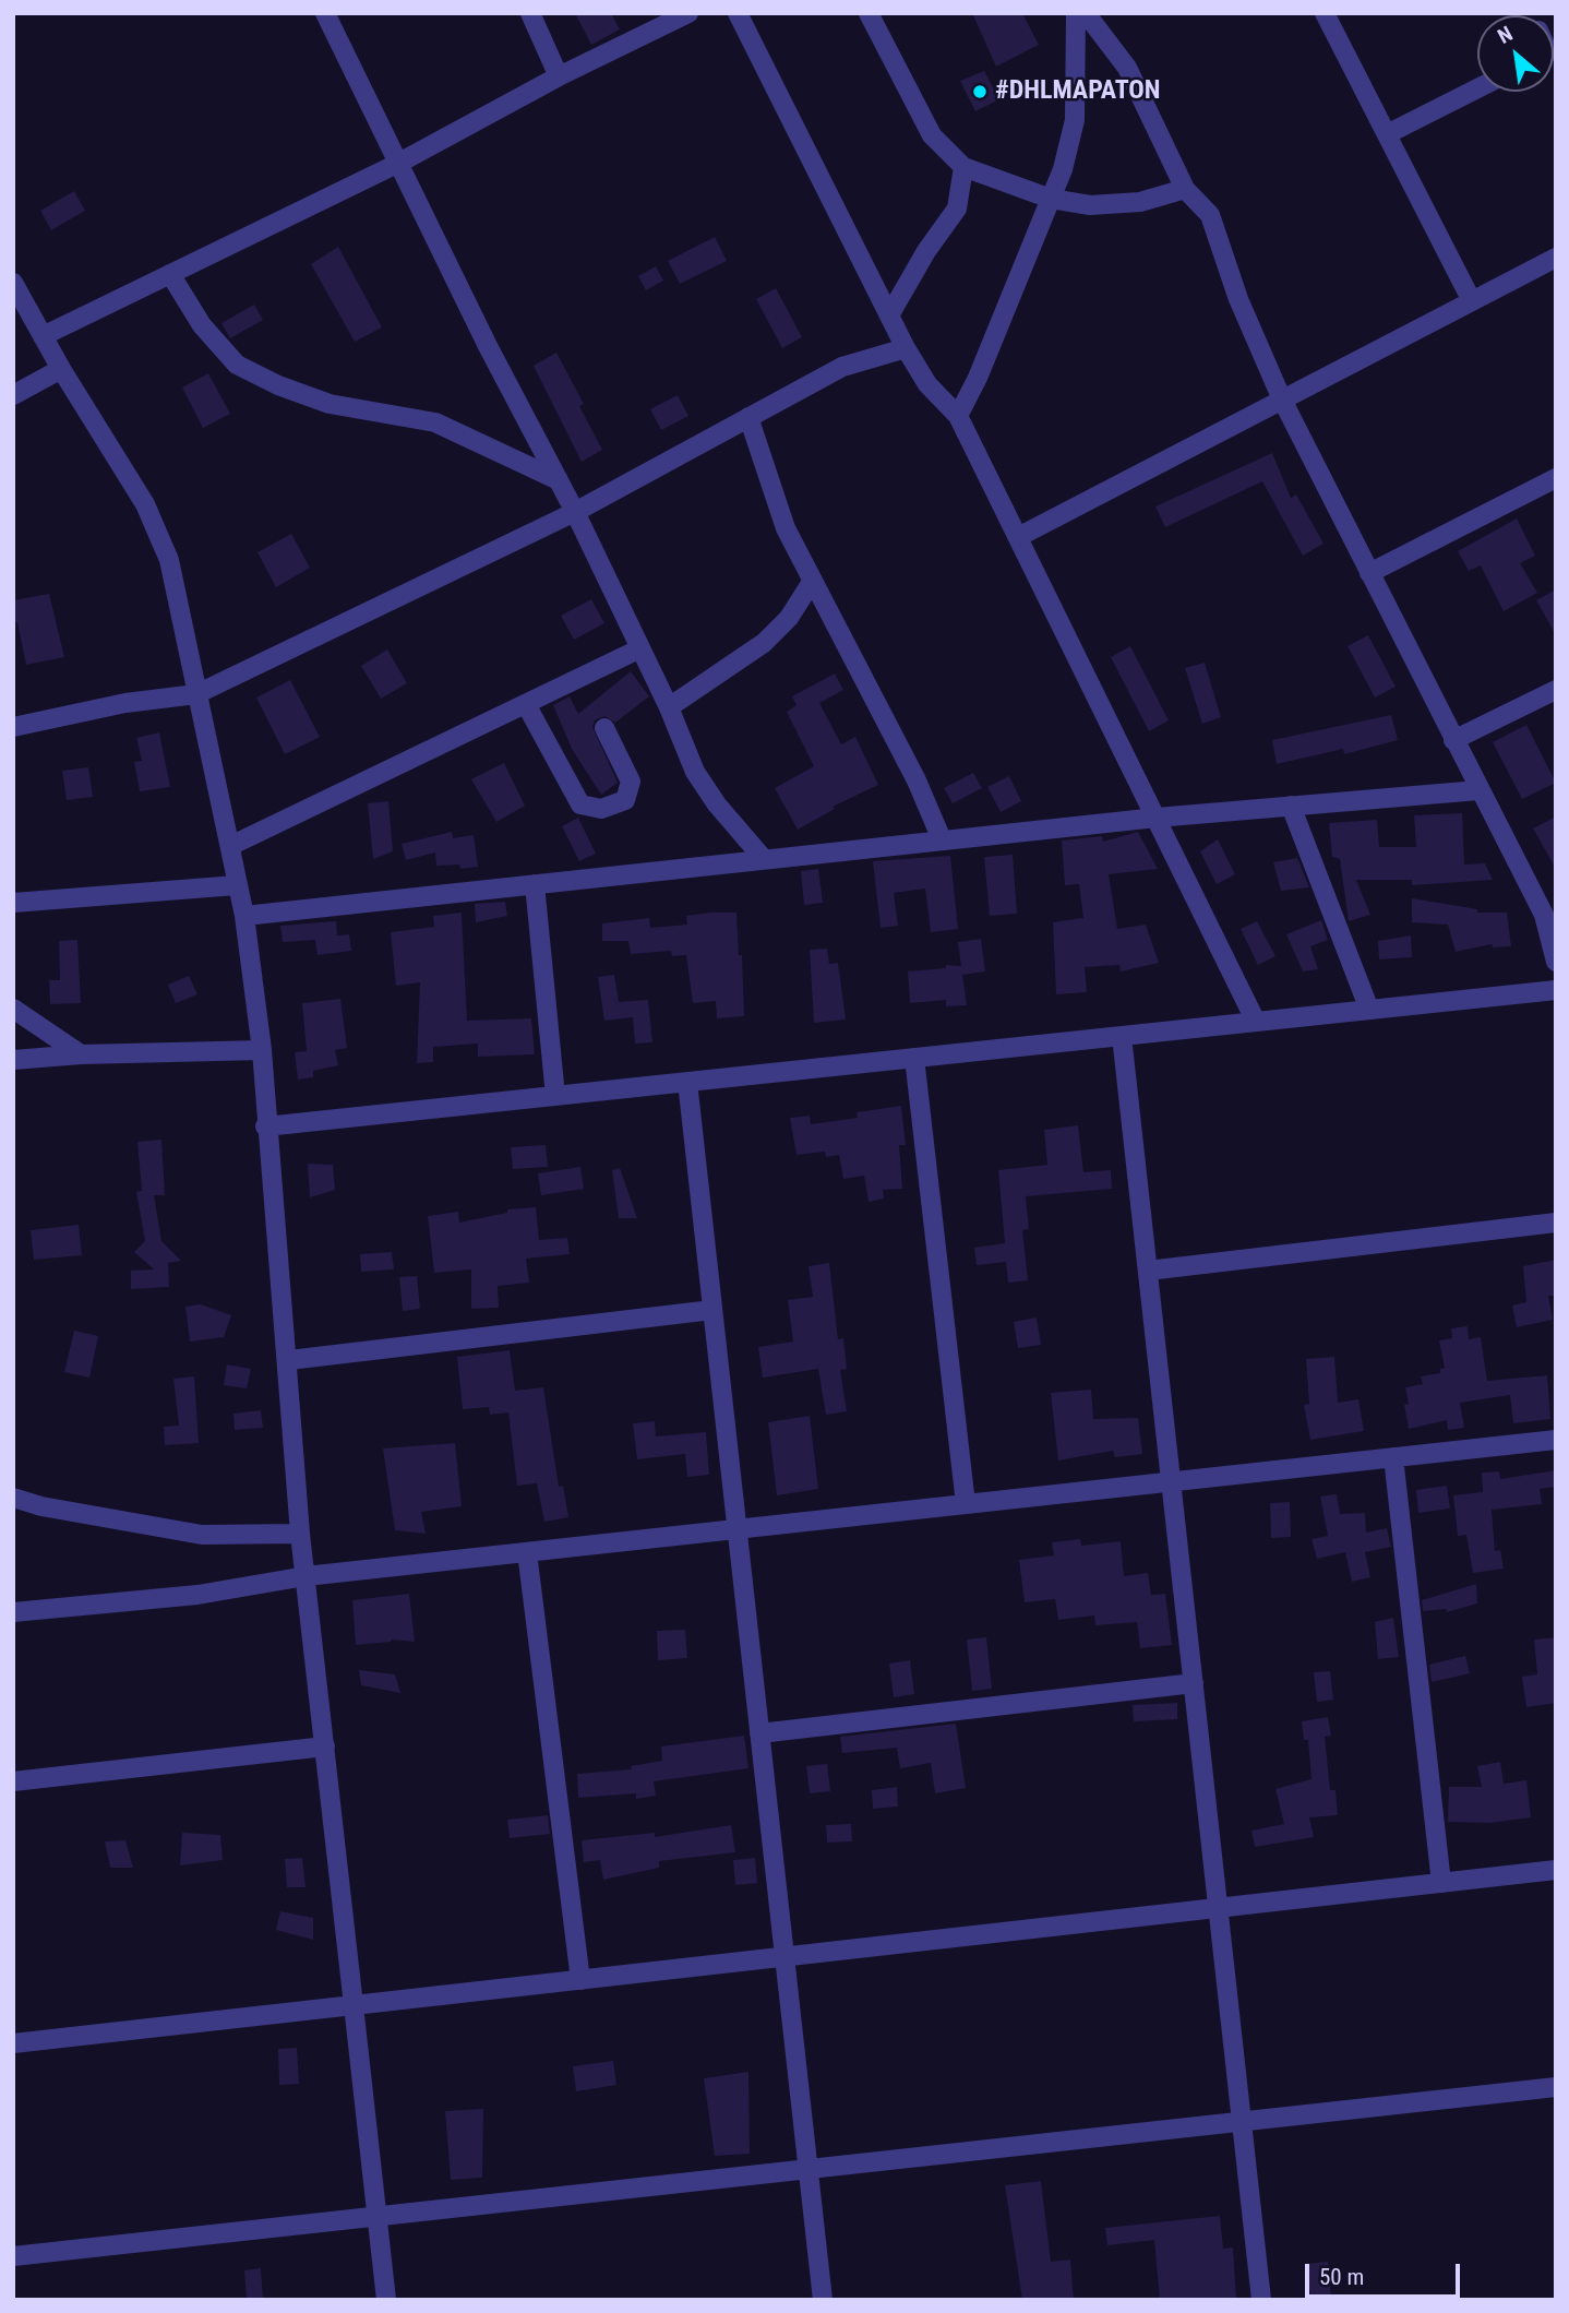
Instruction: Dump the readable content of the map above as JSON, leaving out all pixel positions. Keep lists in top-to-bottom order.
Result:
{
  "places": ["#DHLMAPATON"],
  "scale_bar": "50 m",
  "north": "top left"
}
